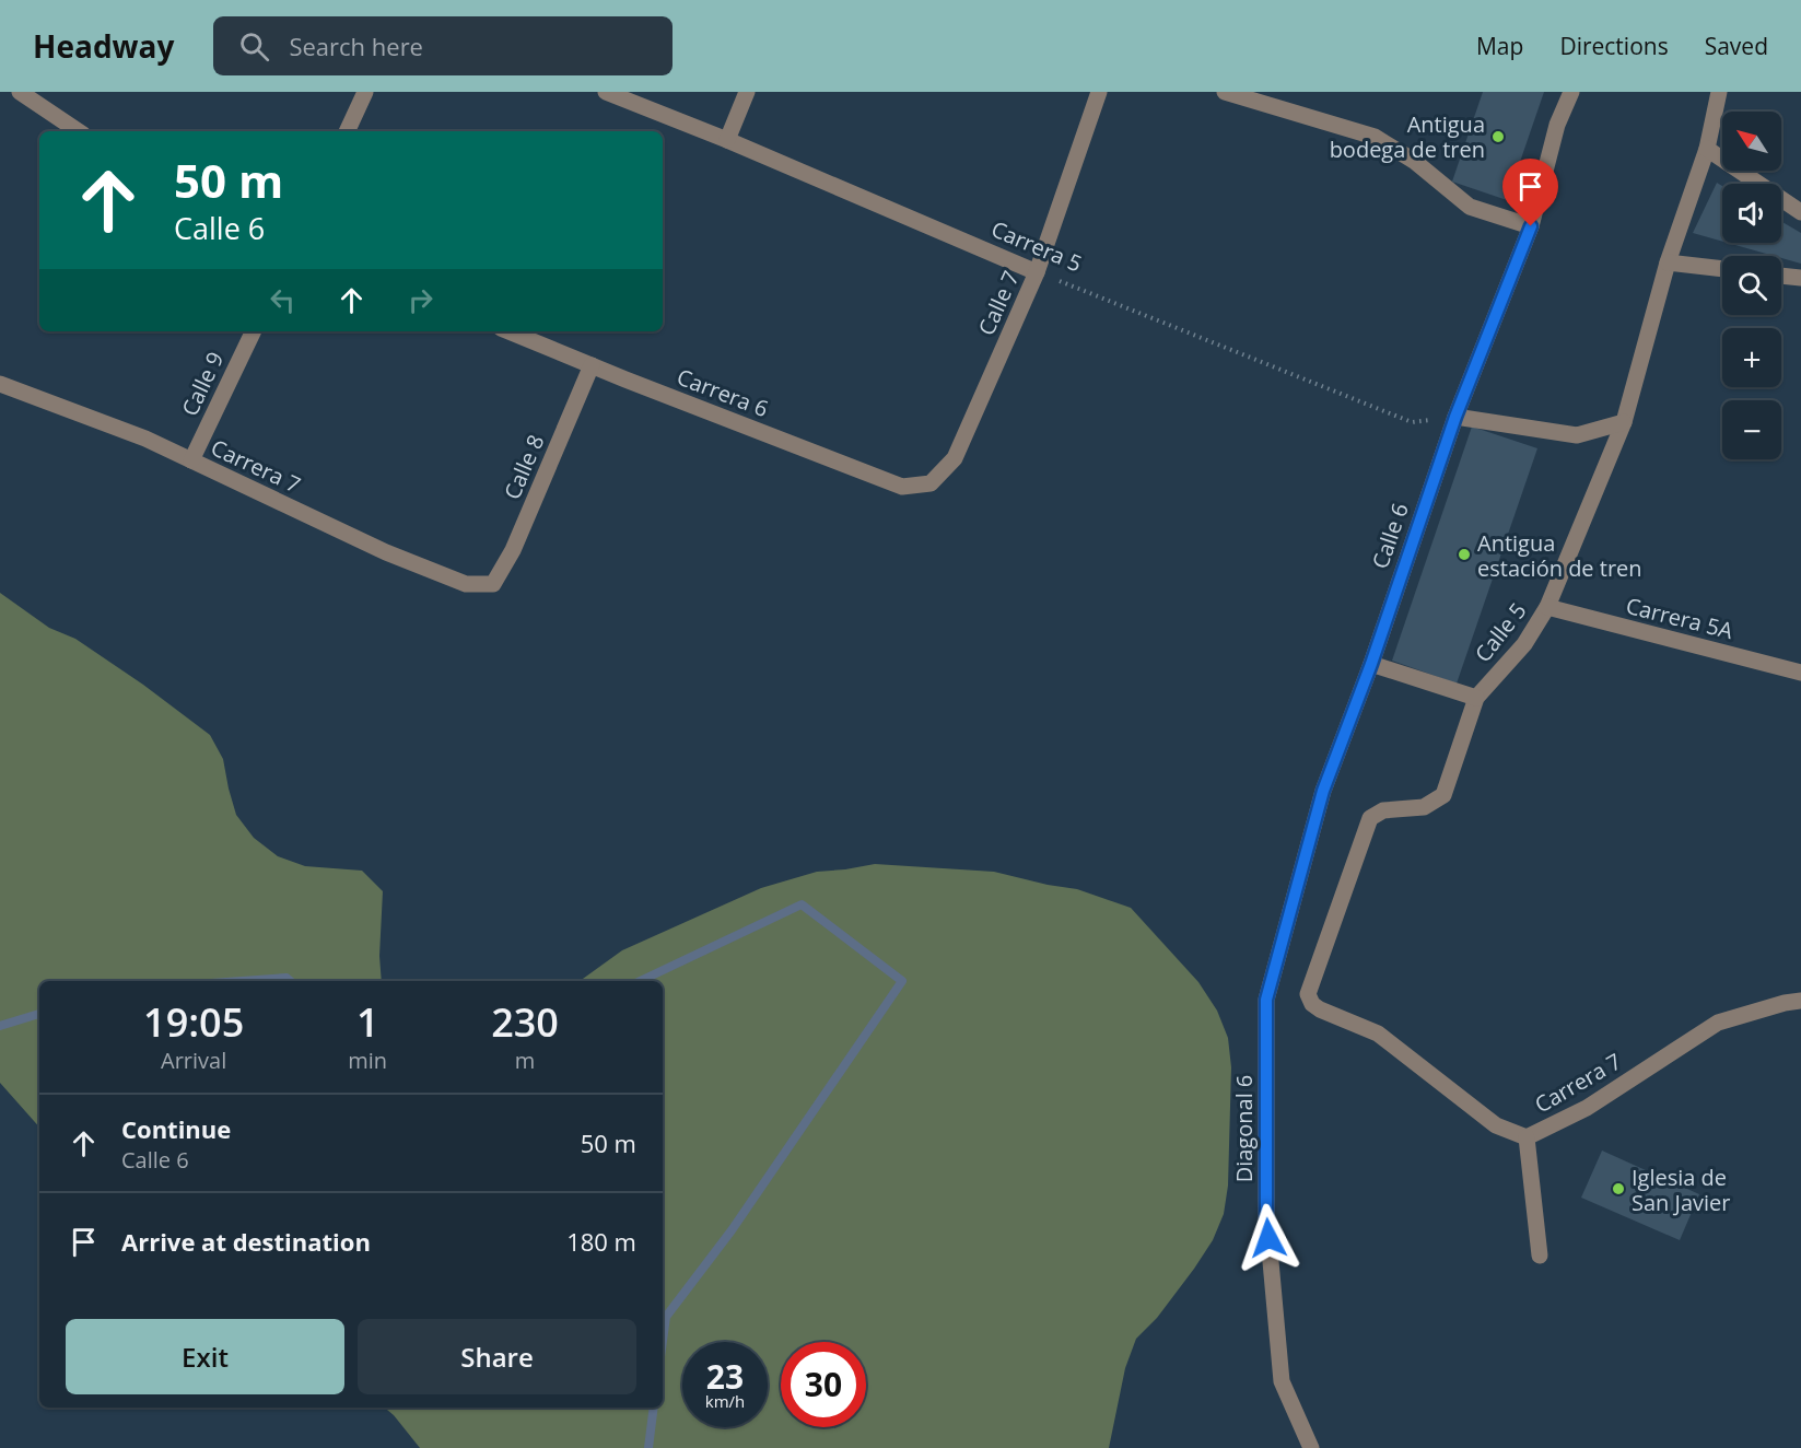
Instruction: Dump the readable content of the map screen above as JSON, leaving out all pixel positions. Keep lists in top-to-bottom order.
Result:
{
  "streets": {
    "street": [
      "Carrera 5",
      "Calle 7",
      "Calle 9",
      "Carrera 6",
      "Carrera 7",
      "Calle 8",
      "Calle 6",
      "Carrera 5A",
      "Calle 5",
      "Diagonal 6"
    ]
  },
  "crossings": [
    ["Carrera 5", "Calle 7"],
    ["Carrera 5", "Calle 6"],
    ["Calle 7", "Carrera 6"],
    ["Calle 9", "Carrera 7"],
    ["Carrera 6", "Calle 8"],
    ["Carrera 7", "Calle 8"],
    ["Carrera 7", "Calle 5"],
    ["Calle 6", "Diagonal 6"],
    ["Carrera 5A", "Calle 5"]
  ],
  "places": ["Antigua bodega de tren", "Antigua estación de tren", "Iglesia de San Javier"],
  "north": "top left",
  "page": {
    "header": "Headway",
    "search": "Search here",
    "nav": ["Map", "Directions", "Saved"],
    "map_buttons": ["+", "−"],
    "turn": ["50 m", "Calle 6"],
    "eta": [
      "19:05",
      "Arrival",
      "1",
      "min",
      "230",
      "m"
    ],
    "list": [
      {
        "name": "Continue",
        "note": "Calle 6",
        "value": "50 m"
      },
      {
        "name": "Arrive at destination",
        "value": "180 m"
      }
    ],
    "buttons": ["Exit", "Share"],
    "speed": "23 km/h",
    "limit": "30"
  }
}
